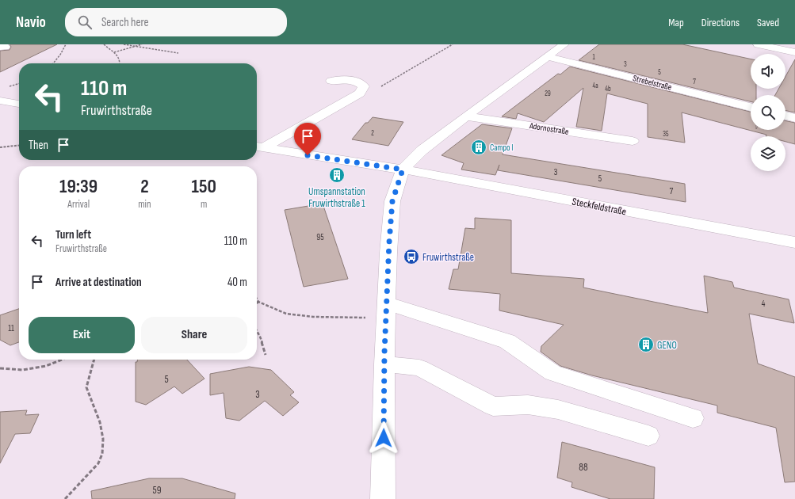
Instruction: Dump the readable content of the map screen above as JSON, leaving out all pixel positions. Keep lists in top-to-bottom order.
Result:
{
  "streets": {
    "street": ["Strebelstraße", "Adornostraße", "Steckfeldstraße"]
  },
  "places": {
    "building": ["Campo I", "Umspannstation Fruwirthstraße 1", "GENO"],
    "bus stop": ["Fruwirthstraße"]
  },
  "house_numbers": [
    "1",
    "3",
    "5",
    "7",
    "4a",
    "4b",
    "29",
    "2",
    "35",
    "3",
    "5",
    "7",
    "95",
    "4",
    "11",
    "5",
    "3",
    "88",
    "59"
  ],
  "page": {
    "header": "Navio",
    "search": "Search here",
    "nav": ["Map", "Directions", "Saved"],
    "turn": ["110 m", "Fruwirthstraße"],
    "then": "Then",
    "eta": [
      "19:39",
      "Arrival",
      "2",
      "min",
      "150",
      "m"
    ],
    "list": [
      {
        "name": "Turn left",
        "note": "Fruwirthstraße",
        "value": "110 m"
      },
      {
        "name": "Arrive at destination",
        "value": "40 m"
      }
    ],
    "buttons": ["Exit", "Share"]
  }
}
